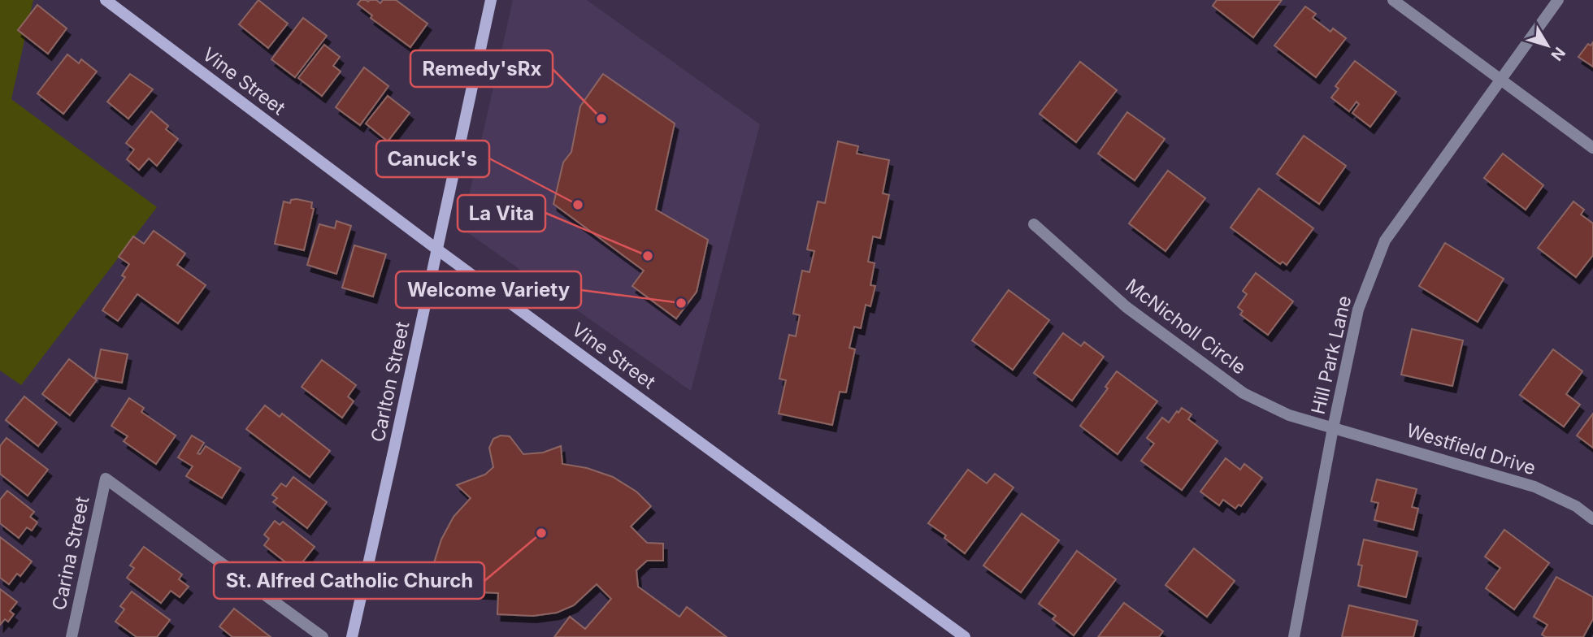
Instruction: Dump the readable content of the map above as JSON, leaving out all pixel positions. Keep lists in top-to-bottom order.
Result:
{
  "streets": {
    "street": [
      "Vine Street",
      "McNicholl Circle",
      "Hill Park Lane",
      "Carlton Street",
      "Westfield Drive",
      "Carina Street"
    ]
  },
  "crossings": [
    ["Vine Street", "Carlton Street"],
    ["McNicholl Circle", "Hill Park Lane"],
    ["McNicholl Circle", "Westfield Drive"],
    ["Hill Park Lane", "Westfield Drive"]
  ],
  "places": [
    "Remedy'sRx",
    "Canuck's",
    "La Vita",
    "Welcome Variety",
    "St. Alfred Catholic Church"
  ],
  "north": "bottom right"
}
